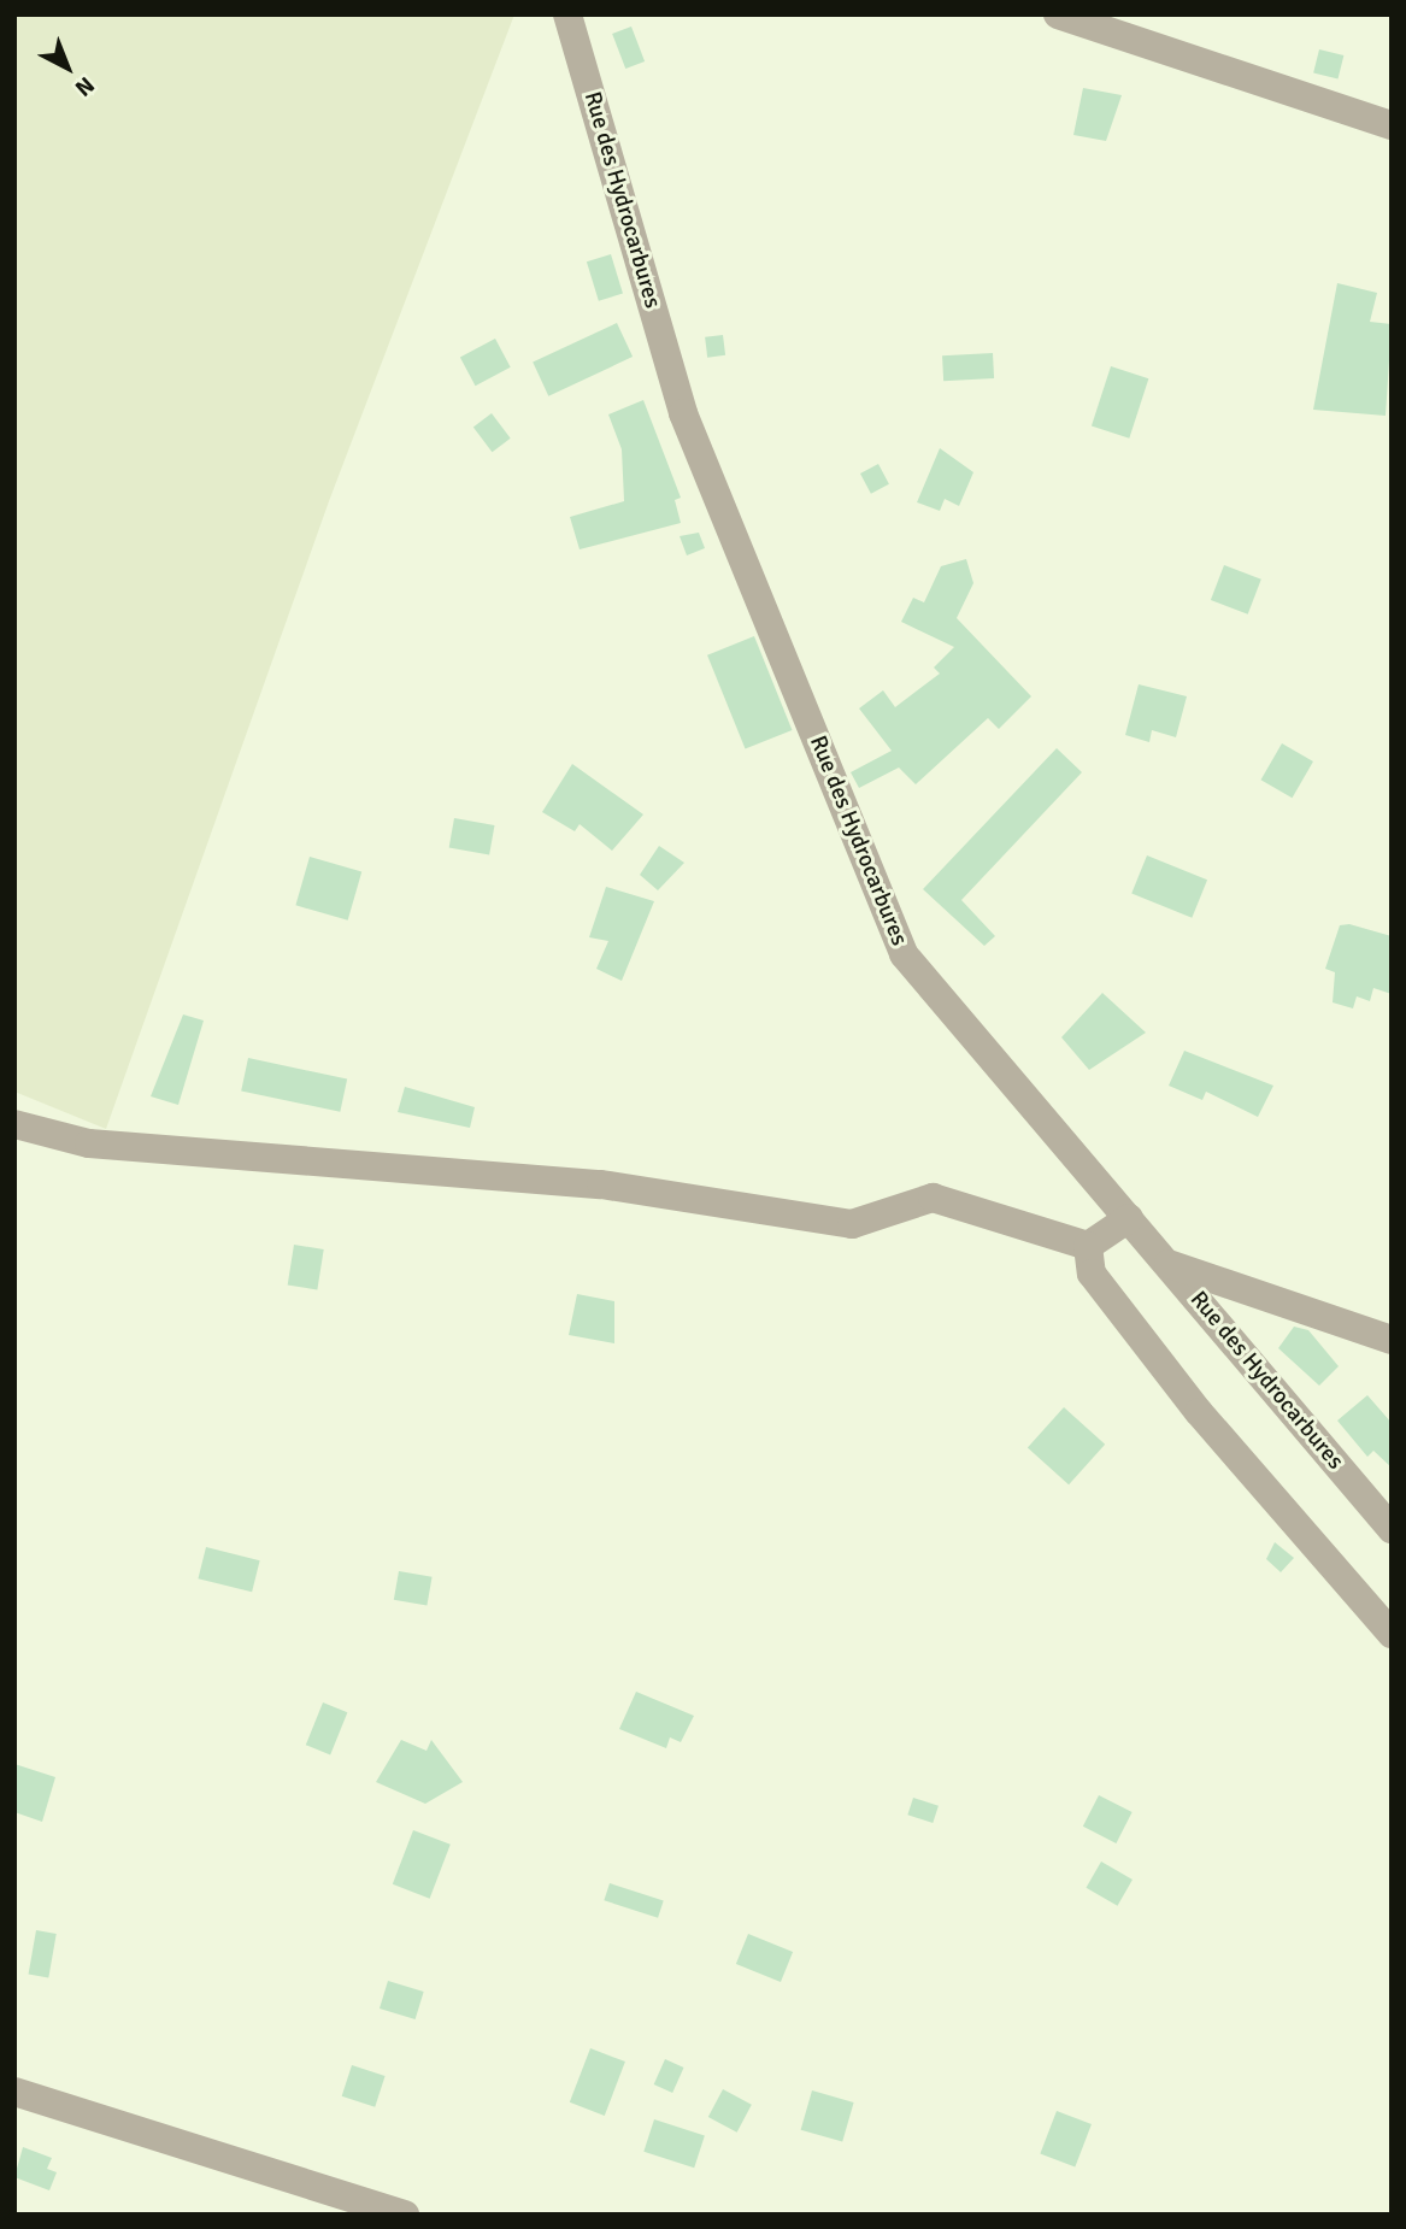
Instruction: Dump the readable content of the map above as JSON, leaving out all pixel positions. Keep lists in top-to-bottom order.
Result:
{
  "streets": {
    "street": ["Rue des Hydrocarbures"]
  },
  "north": "bottom right"
}
